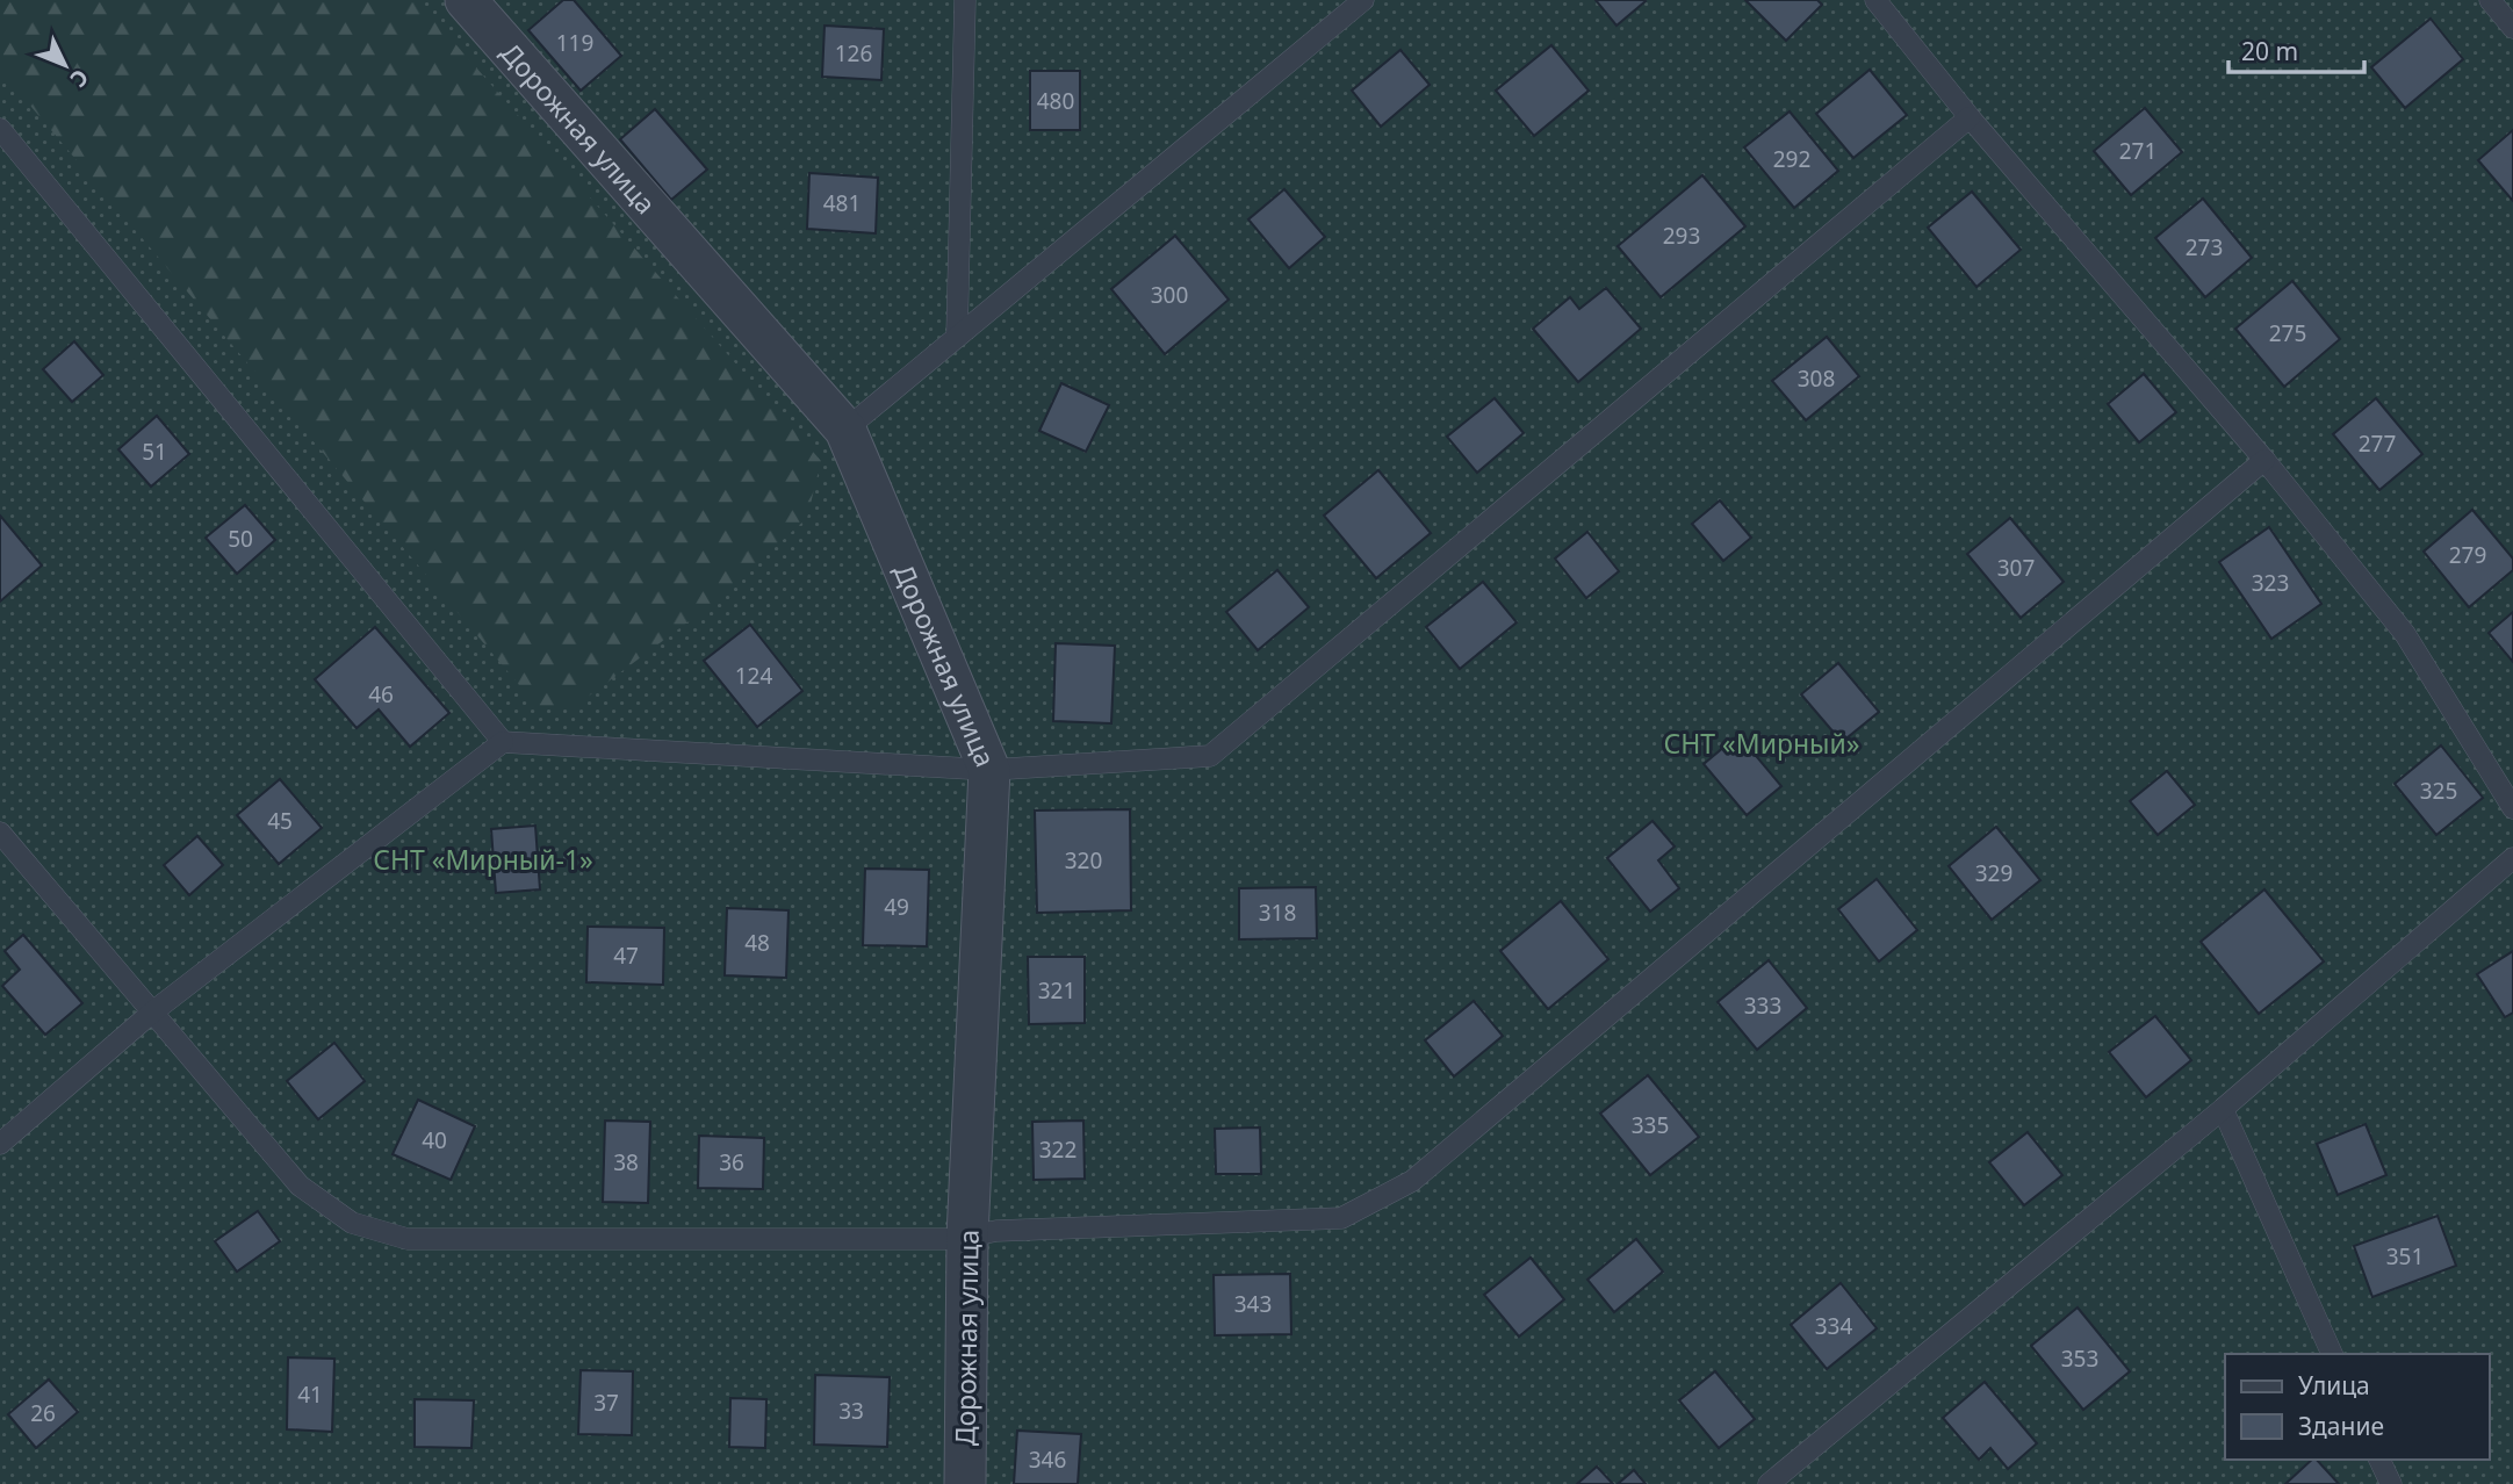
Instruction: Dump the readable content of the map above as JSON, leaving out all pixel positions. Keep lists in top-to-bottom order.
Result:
{
  "streets": {
    "street": ["Дорожная улица"]
  },
  "parks": ["СНТ «Мирный»", "СНТ «Мирный-1»"],
  "house_numbers": [
    "119",
    "126",
    "480",
    "271",
    "292",
    "481",
    "293",
    "273",
    "300",
    "275",
    "308",
    "277",
    "51",
    "50",
    "279",
    "307",
    "323",
    "124",
    "46",
    "325",
    "45",
    "320",
    "329",
    "49",
    "318",
    "48",
    "47",
    "321",
    "333",
    "335",
    "40",
    "322",
    "38",
    "36",
    "351",
    "343",
    "334",
    "353",
    "41",
    "37",
    "33",
    "26",
    "346"
  ],
  "legend": ["Улица", "Здание"],
  "scale_bar": "20 m",
  "north": "bottom right"
}
